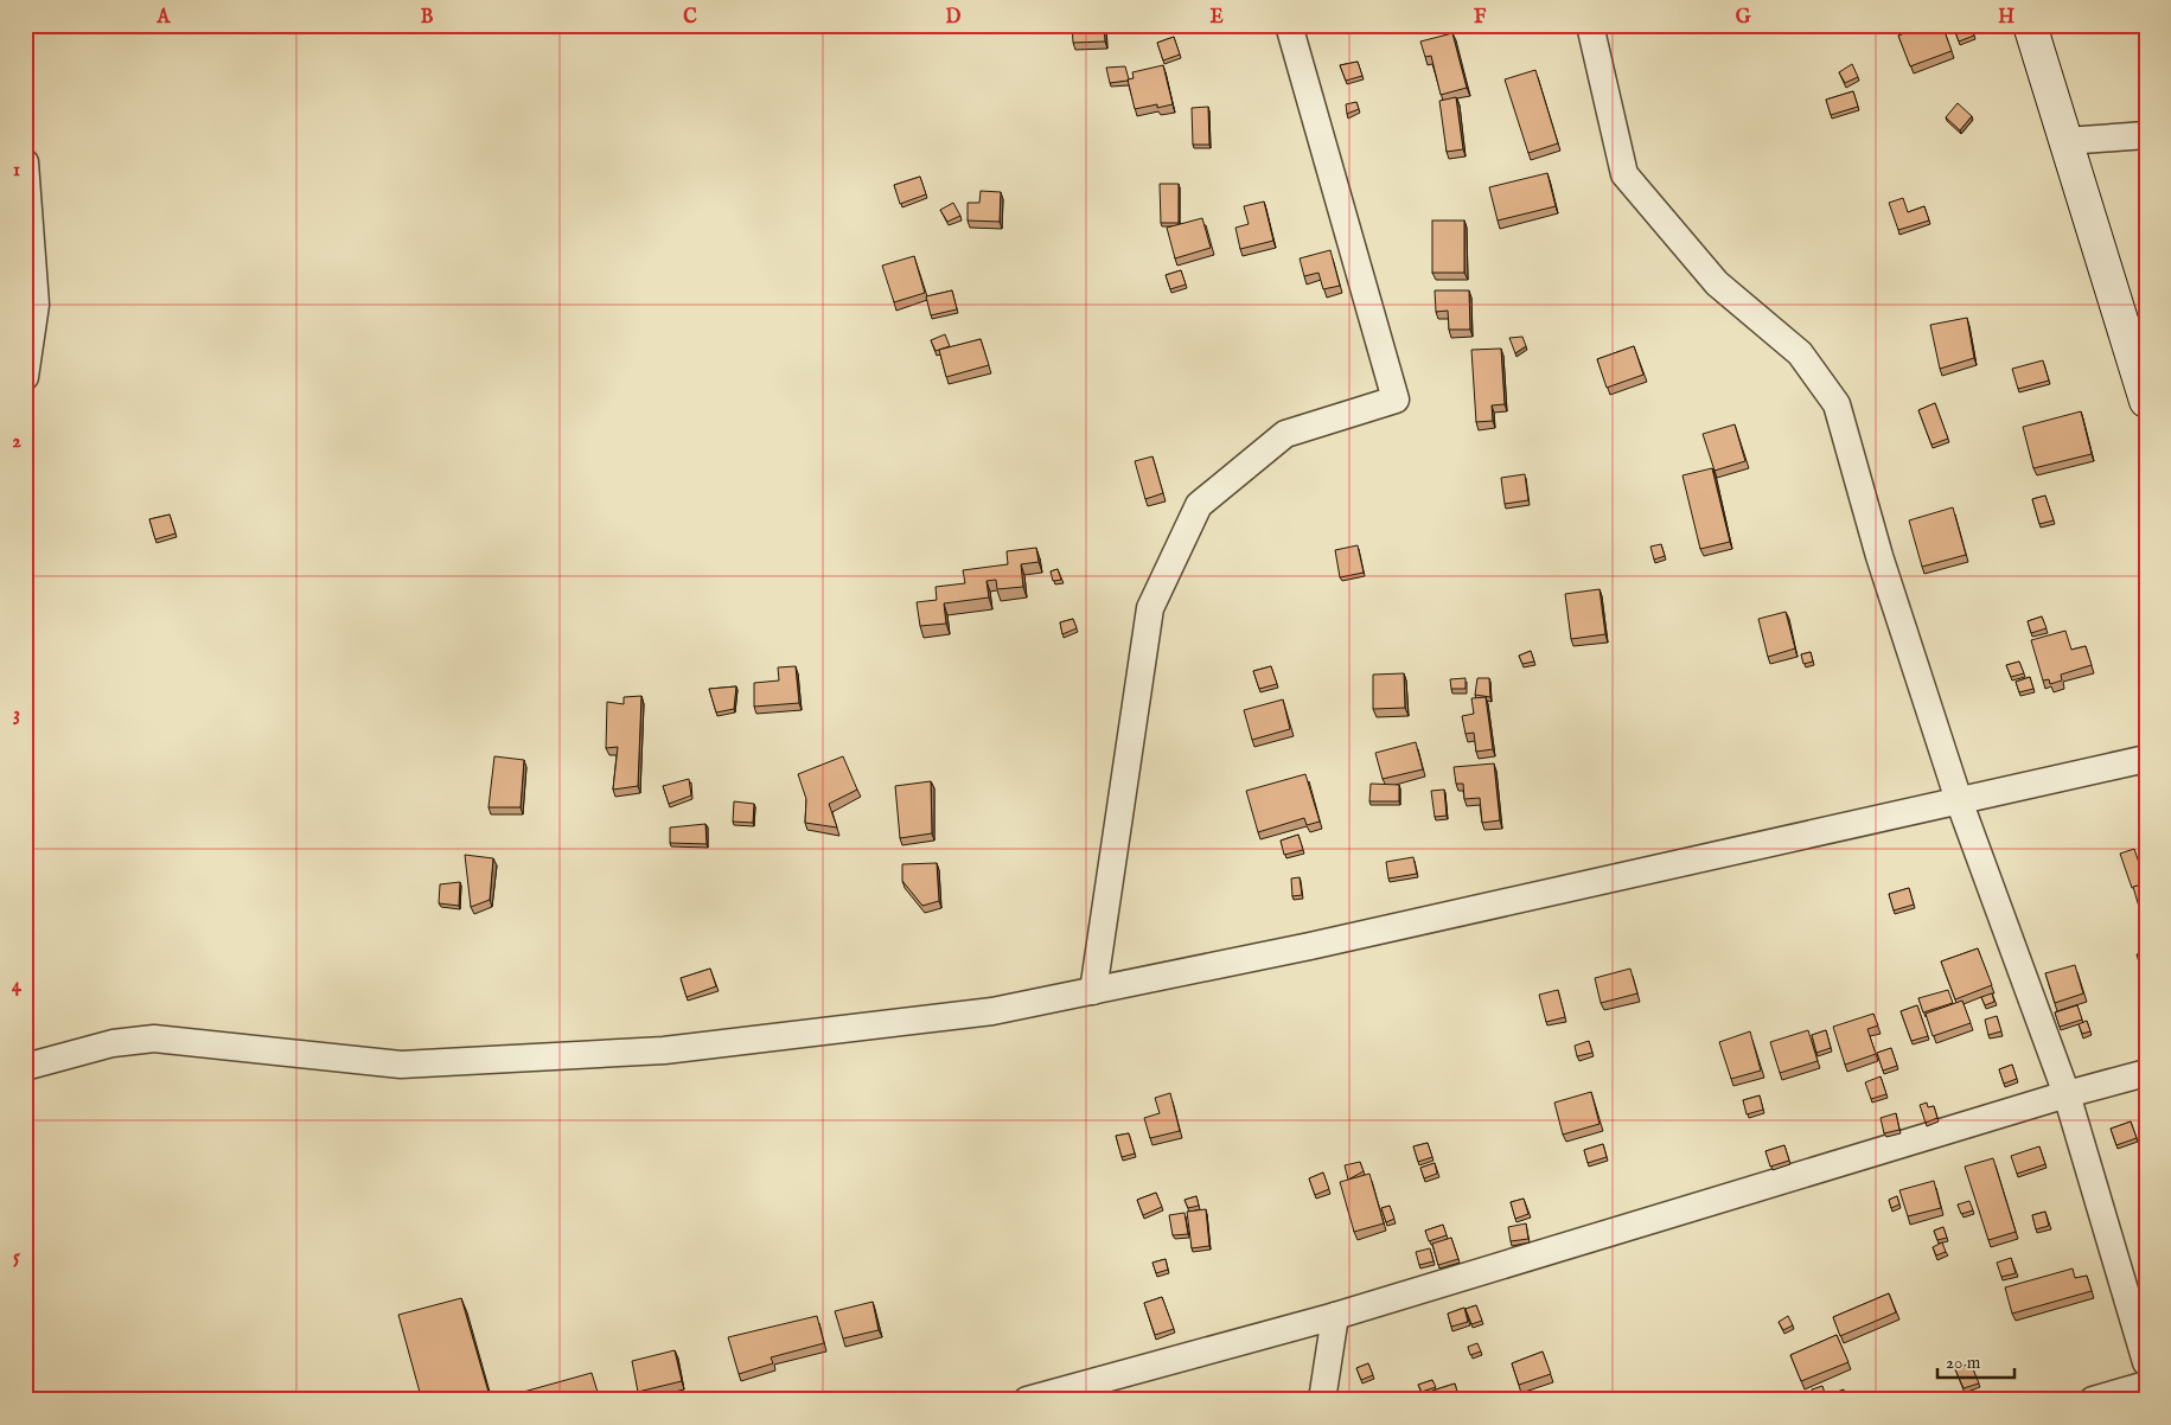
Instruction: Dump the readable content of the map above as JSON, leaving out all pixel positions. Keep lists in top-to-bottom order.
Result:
{
  "scale_bar": "20 m",
  "grid": {
    "columns": [
      "A",
      "B",
      "C",
      "D",
      "E",
      "F",
      "G",
      "H"
    ],
    "rows": [
      "1",
      "2",
      "3",
      "4",
      "5"
    ]
  }
}
